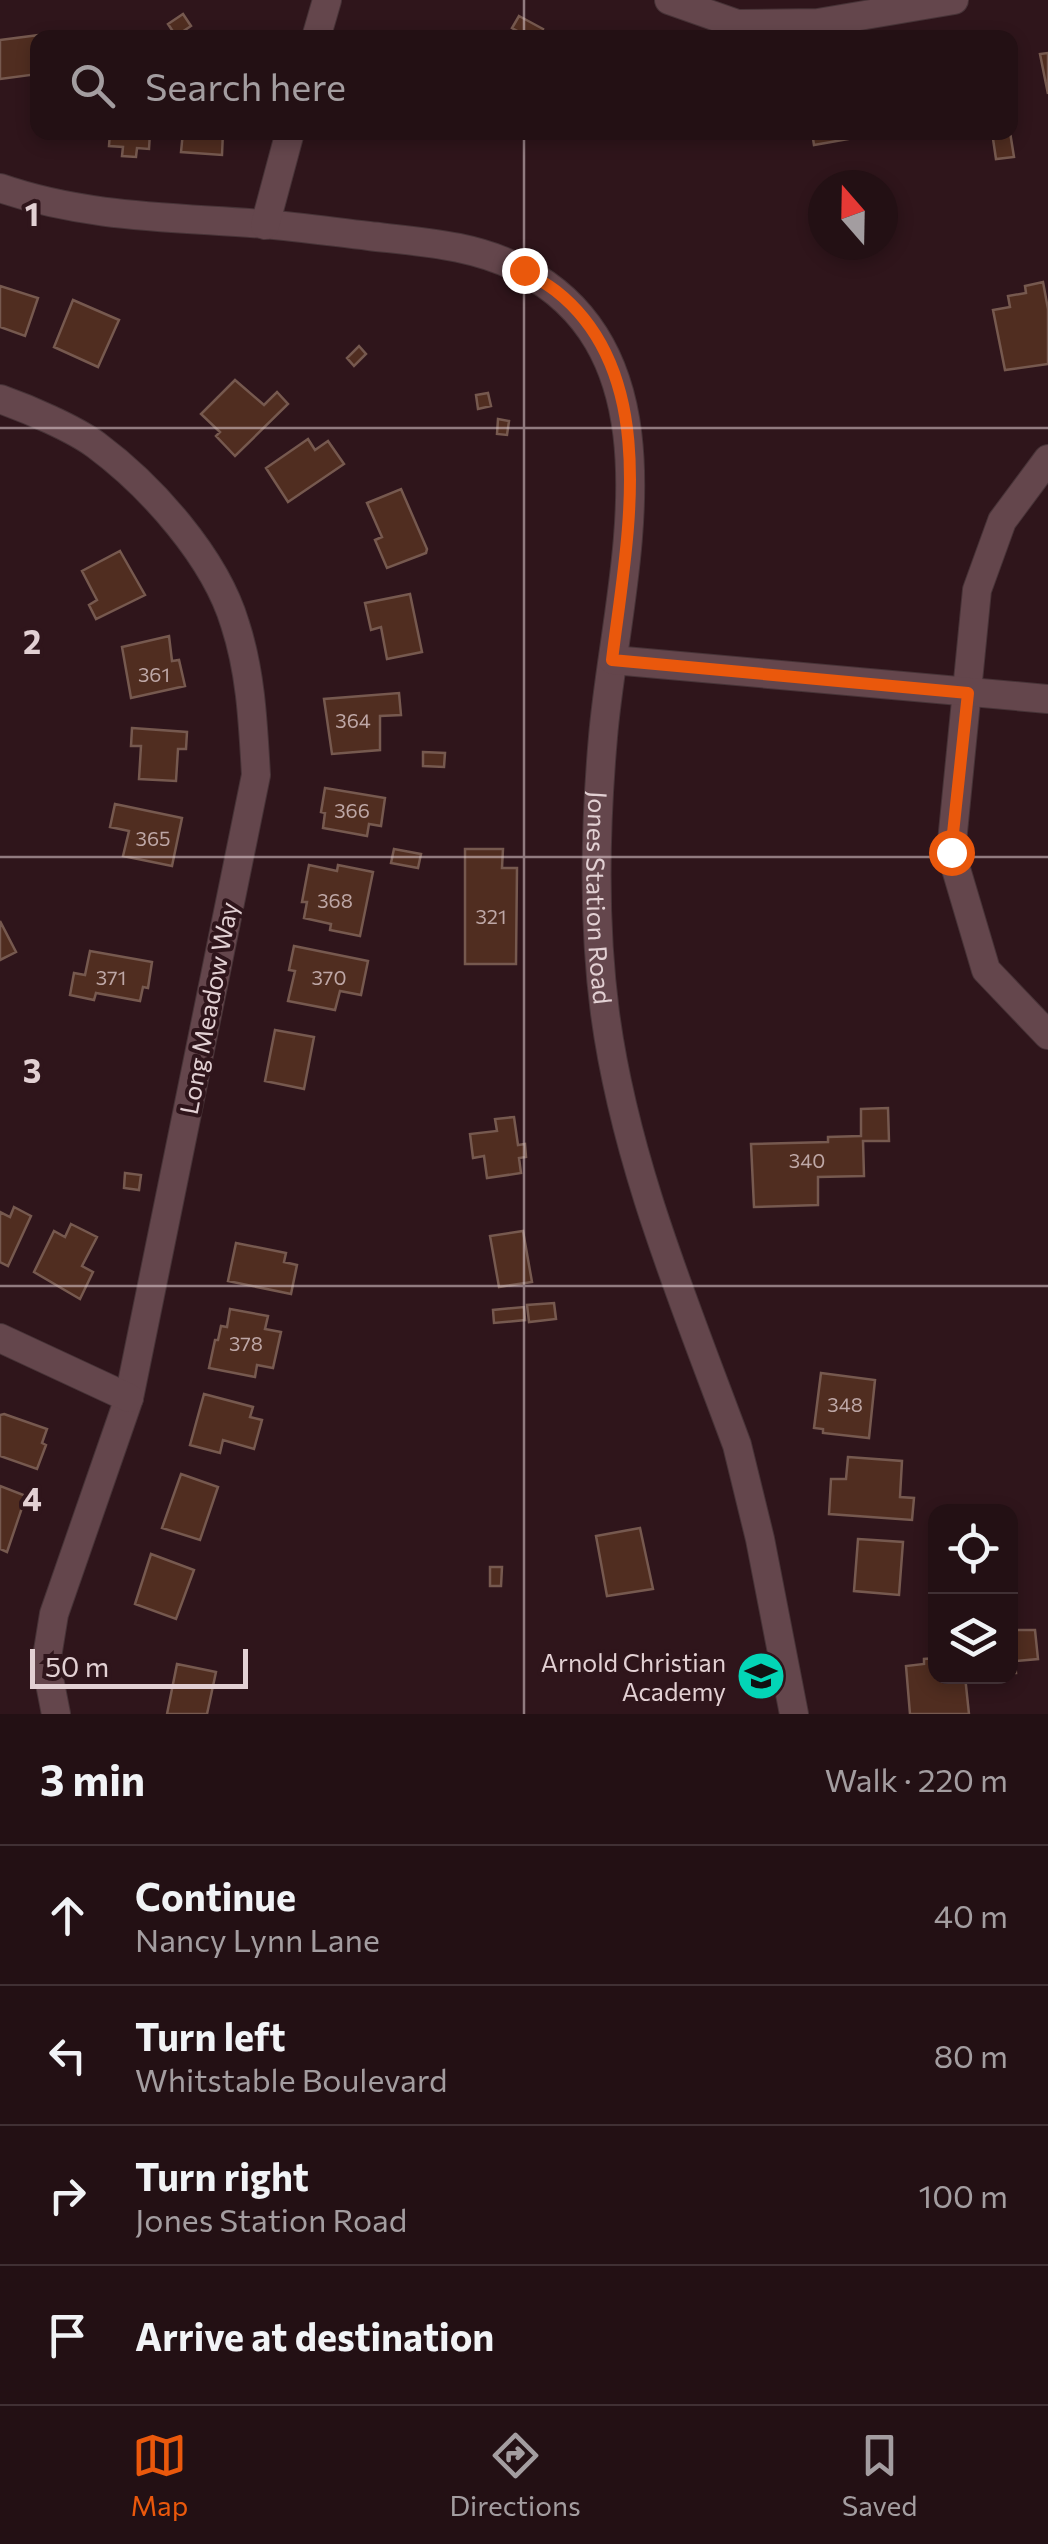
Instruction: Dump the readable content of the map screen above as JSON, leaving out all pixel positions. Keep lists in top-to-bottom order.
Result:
{
  "streets": {
    "street": ["Jones Station Road", "Long Meadow Way"]
  },
  "places": {
    "school or university": ["Arnold Christian Academy"]
  },
  "house_numbers": [
    "361",
    "364",
    "366",
    "365",
    "368",
    "321",
    "371",
    "370",
    "340",
    "378",
    "348"
  ],
  "scale_bar": "50 m",
  "north": "top",
  "page": {
    "search": "Search here",
    "scale": "50 m",
    "heading": ["3 min", "Walk · 220 m"],
    "list": [
      ["Continue", "Nancy Lynn Lane", "40 m"],
      ["Turn left", "Whitstable Boulevard", "80 m"],
      ["Turn right", "Jones Station Road", "100 m"],
      "Arrive at destination"
    ],
    "nav": ["Map", "Directions", "Saved"]
  },
  "grid": {
    "rows": [
      "1",
      "2",
      "3",
      "4"
    ]
  }
}
